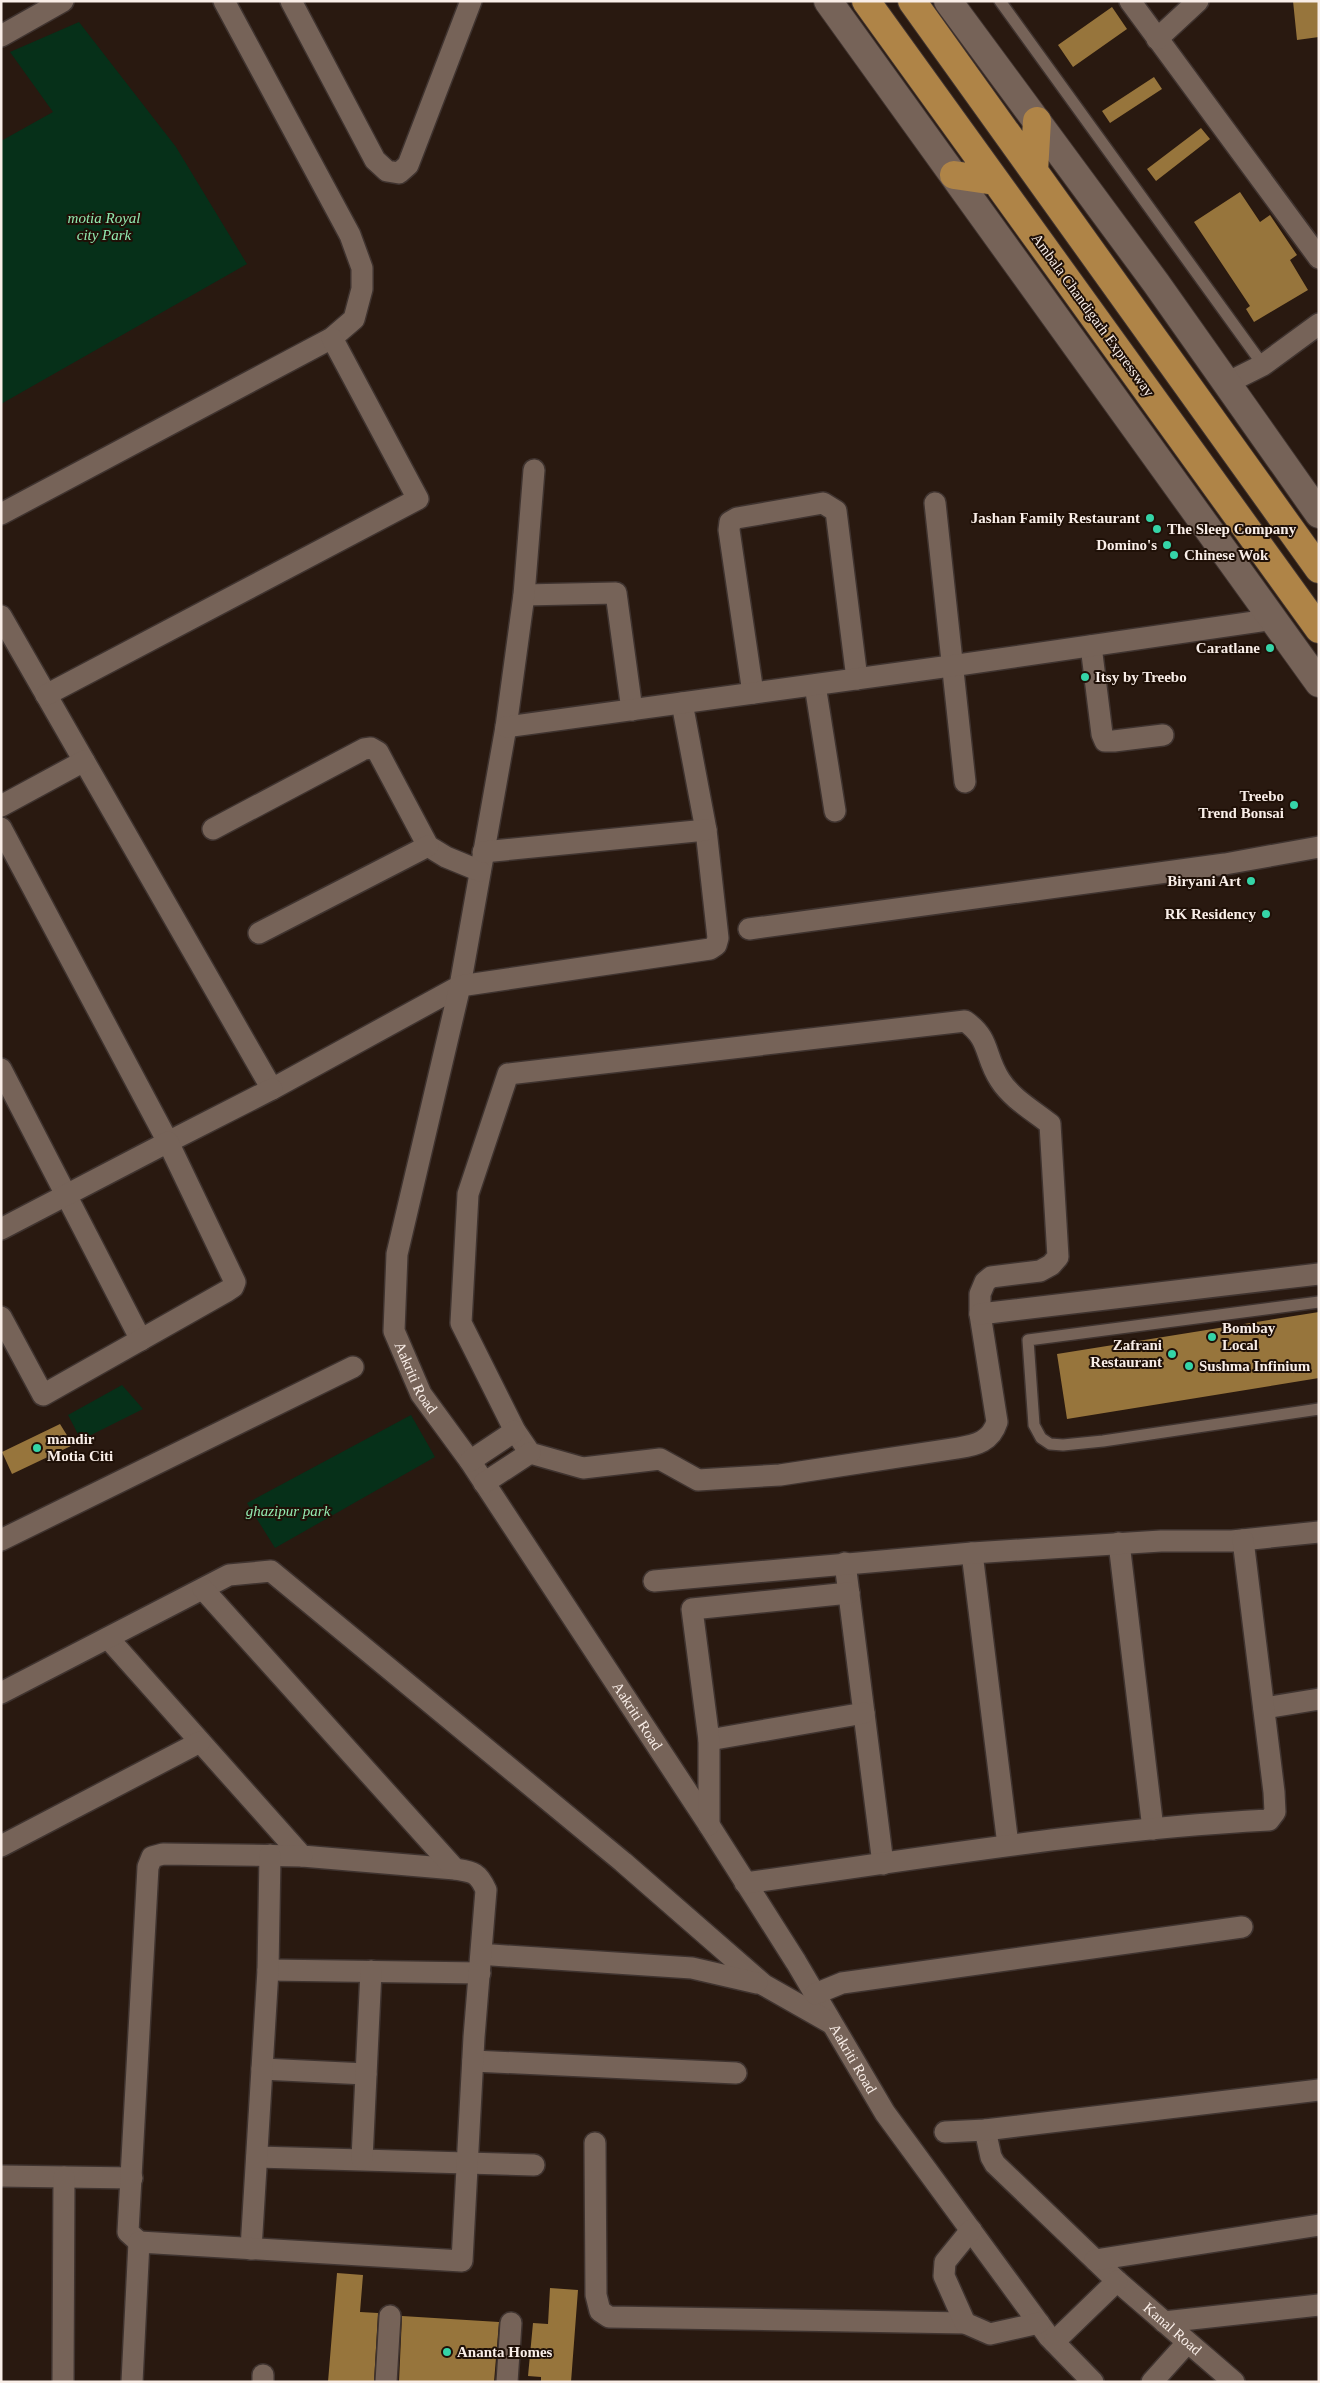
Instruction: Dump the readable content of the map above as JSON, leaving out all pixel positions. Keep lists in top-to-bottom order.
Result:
{
  "streets": {
    "highway": ["Ambala Chandigarh Expressway"],
    "street": ["Aakriti Road", "Kanal Road"]
  },
  "parks": ["motia Royal city Park", "ghazipur park"],
  "places": [
    "Jashan Family Restaurant",
    "The Sleep Company",
    "Domino's",
    "Chinese Wok",
    "Caratlane",
    "Itsy by Treebo",
    "Treebo Trend Bonsai",
    "Biryani Art",
    "RK Residency",
    "Bombay Local",
    "Zafrani Restaurant",
    "Sushma Infinium",
    "mandir Motia Citi",
    "Ananta Homes"
  ]
}
